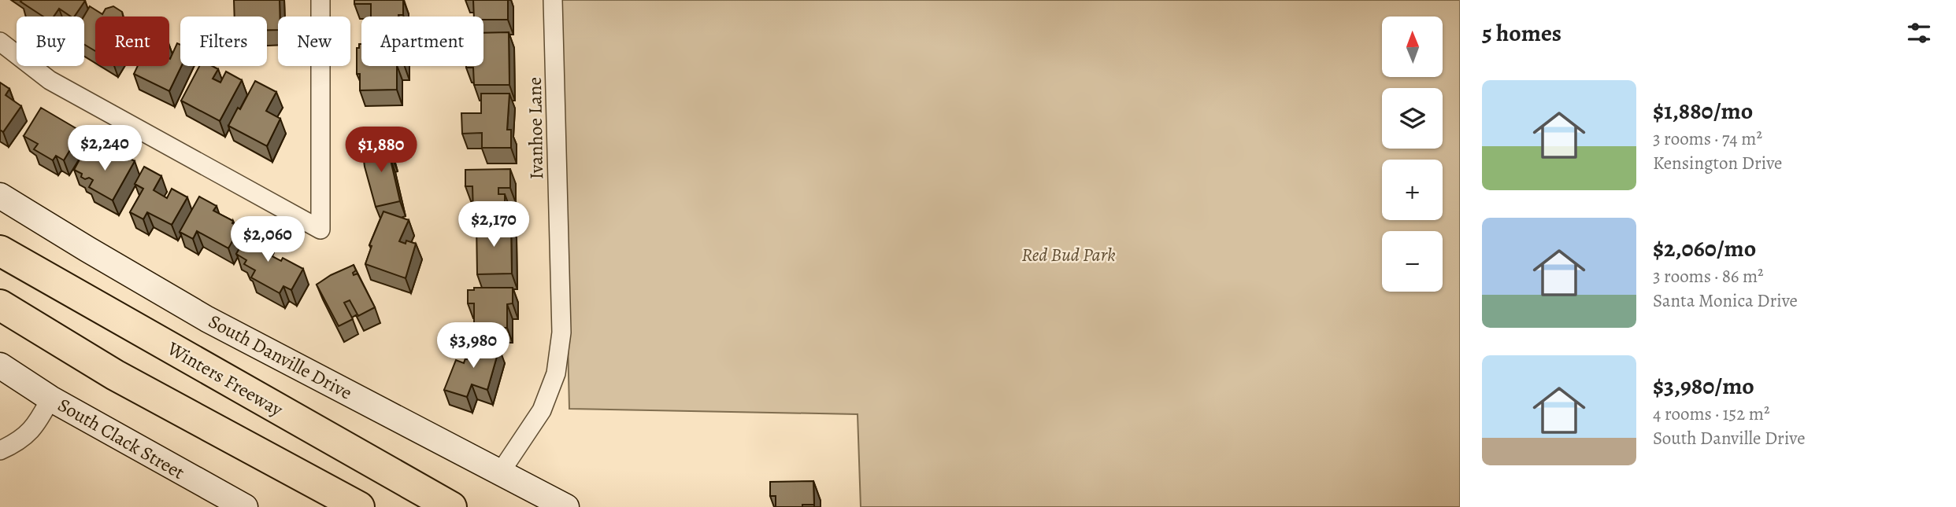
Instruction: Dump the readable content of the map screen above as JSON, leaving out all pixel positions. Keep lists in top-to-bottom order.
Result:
{
  "streets": {
    "highway": ["Winters Freeway"],
    "main road": ["South Danville Drive", "South Clack Street"],
    "street": ["Ivanhoe Lane"]
  },
  "crossings": [
    ["Ivanhoe Lane", "South Danville Drive"]
  ],
  "parks": ["Red Bud Park"],
  "north": "top",
  "page": {
    "heading": "5 homes",
    "map_buttons": ["+", "−"],
    "chip": [
      "Buy",
      "Rent",
      "Filters",
      "New",
      "Apartment"
    ],
    "list": [
      {
        "name": "$1,880/mo",
        "note": "3 rooms · 74 m² · Kensington Drive"
      },
      {
        "name": "$2,060/mo",
        "note": "3 rooms · 86 m² · Santa Monica Drive"
      },
      {
        "name": "$3,980/mo",
        "note": "4 rooms · 152 m² · South Danville Drive"
      }
    ],
    "price": [
      "$2,240",
      "$1,880",
      "$2,170",
      "$2,060",
      "$3,980"
    ]
  }
}
